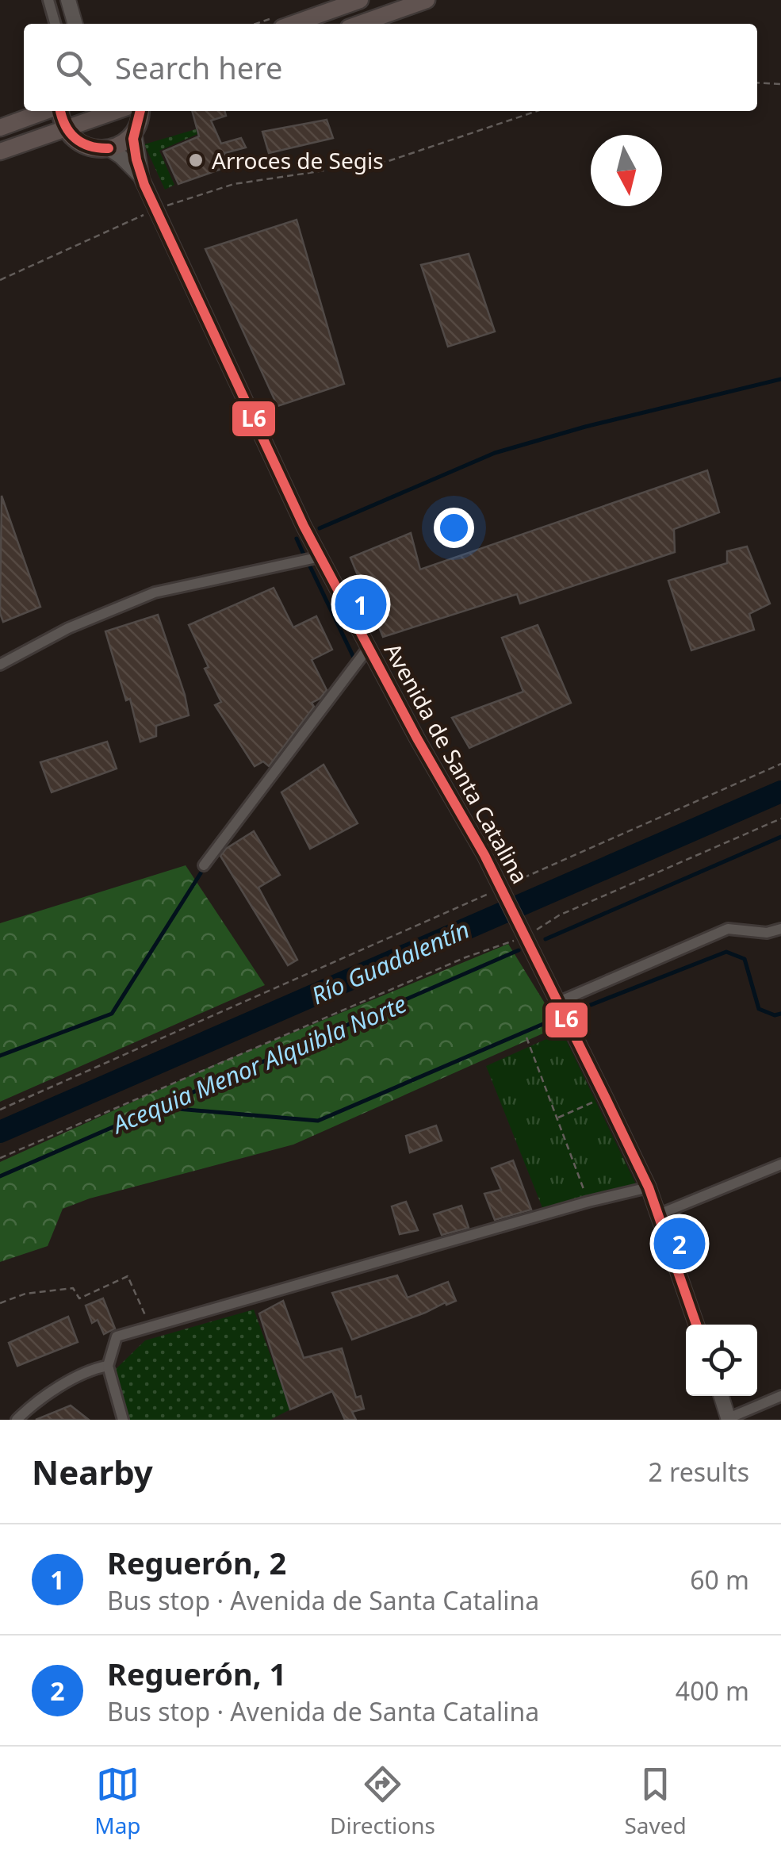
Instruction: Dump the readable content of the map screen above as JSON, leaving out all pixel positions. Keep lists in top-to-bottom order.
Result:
{
  "streets": {
    "main road": ["Avenida de Santa Catalina"]
  },
  "water": ["Río Guadalentín", "Acequia Menor Alquibla Norte"],
  "places": ["Arroces de Segis"],
  "lines": ["transit line L6"],
  "north": "bottom",
  "page": {
    "search": "Search here",
    "pins": ["1", "2"],
    "heading": ["Nearby", "2 results"],
    "list": [
      {
        "mark": "1",
        "name": "Reguerón, 2",
        "note": "Bus stop · Avenida de Santa Catalina",
        "value": "60 m"
      },
      {
        "mark": "2",
        "name": "Reguerón, 1",
        "note": "Bus stop · Avenida de Santa Catalina",
        "value": "400 m"
      }
    ],
    "nav": ["Map", "Directions", "Saved"]
  }
}
